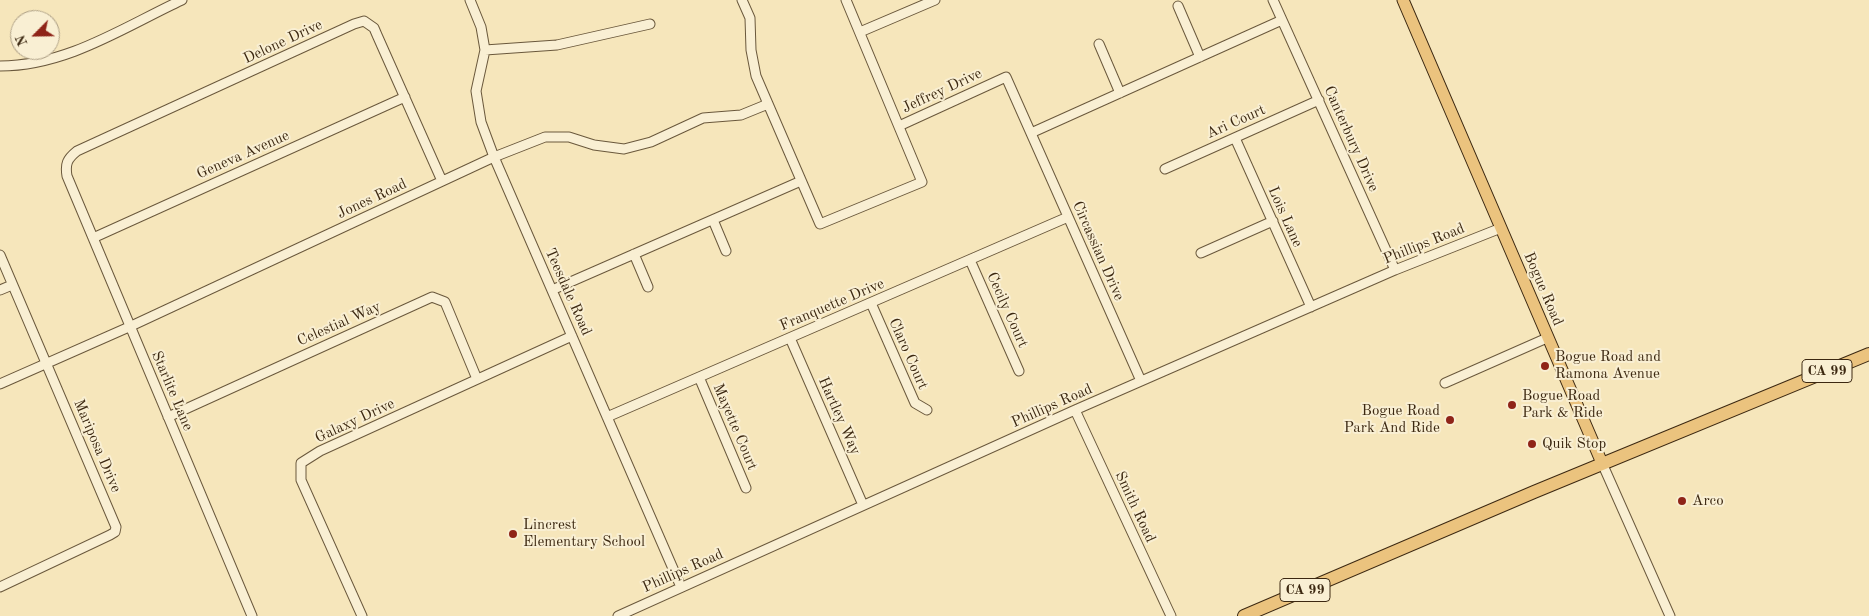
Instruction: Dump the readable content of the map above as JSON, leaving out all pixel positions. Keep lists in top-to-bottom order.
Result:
{
  "streets": {
    "highway": ["CA 99"],
    "main road": ["Bogue Road"],
    "street": [
      "Delone Drive",
      "Jeffrey Drive",
      "Ari Court",
      "Canterbury Drive",
      "Geneva Avenue",
      "Jones Road",
      "Lois Lane",
      "Phillips Road",
      "Circassian Drive",
      "Teesdale Road",
      "Franquette Drive",
      "Cecily Court",
      "Celestial Way",
      "Claro Court",
      "Starlite Lane",
      "Hartley Way",
      "Galaxy Drive",
      "Mayette Court",
      "Mariposa Drive",
      "Smith Road"
    ]
  },
  "crossings": [
    ["Delone Drive", "Geneva Avenue"],
    ["Delone Drive", "Jones Road"],
    ["Delone Drive", "Starlite Lane"],
    ["Jeffrey Drive", "Circassian Drive"],
    ["Ari Court", "Canterbury Drive"],
    ["Ari Court", "Lois Lane"],
    ["Canterbury Drive", "Phillips Road"],
    ["Geneva Avenue", "Starlite Lane"],
    ["Jones Road", "Teesdale Road"],
    ["Jones Road", "Starlite Lane"],
    ["Jones Road", "Mariposa Drive"],
    ["Lois Lane", "Phillips Road"],
    ["Phillips Road", "Circassian Drive"],
    ["Phillips Road", "Bogue Road"],
    ["Phillips Road", "Teesdale Road"],
    ["Phillips Road", "Hartley Way"],
    ["Phillips Road", "Smith Road"],
    ["Circassian Drive", "Franquette Drive"],
    ["Bogue Road", "CA 99"],
    ["Teesdale Road", "Franquette Drive"],
    ["Teesdale Road", "Galaxy Drive"],
    ["Franquette Drive", "Cecily Court"],
    ["Franquette Drive", "Claro Court"],
    ["Franquette Drive", "Hartley Way"],
    ["Franquette Drive", "Mayette Court"],
    ["Celestial Way", "Starlite Lane"],
    ["Celestial Way", "Galaxy Drive"]
  ],
  "places": [
    "Bogue Road and Ramona Avenue",
    "Bogue Road Park & Ride",
    "Bogue Road Park And Ride",
    "Quik Stop",
    "Arco",
    "Lincrest Elementary School"
  ],
  "north": "bottom left"
}
